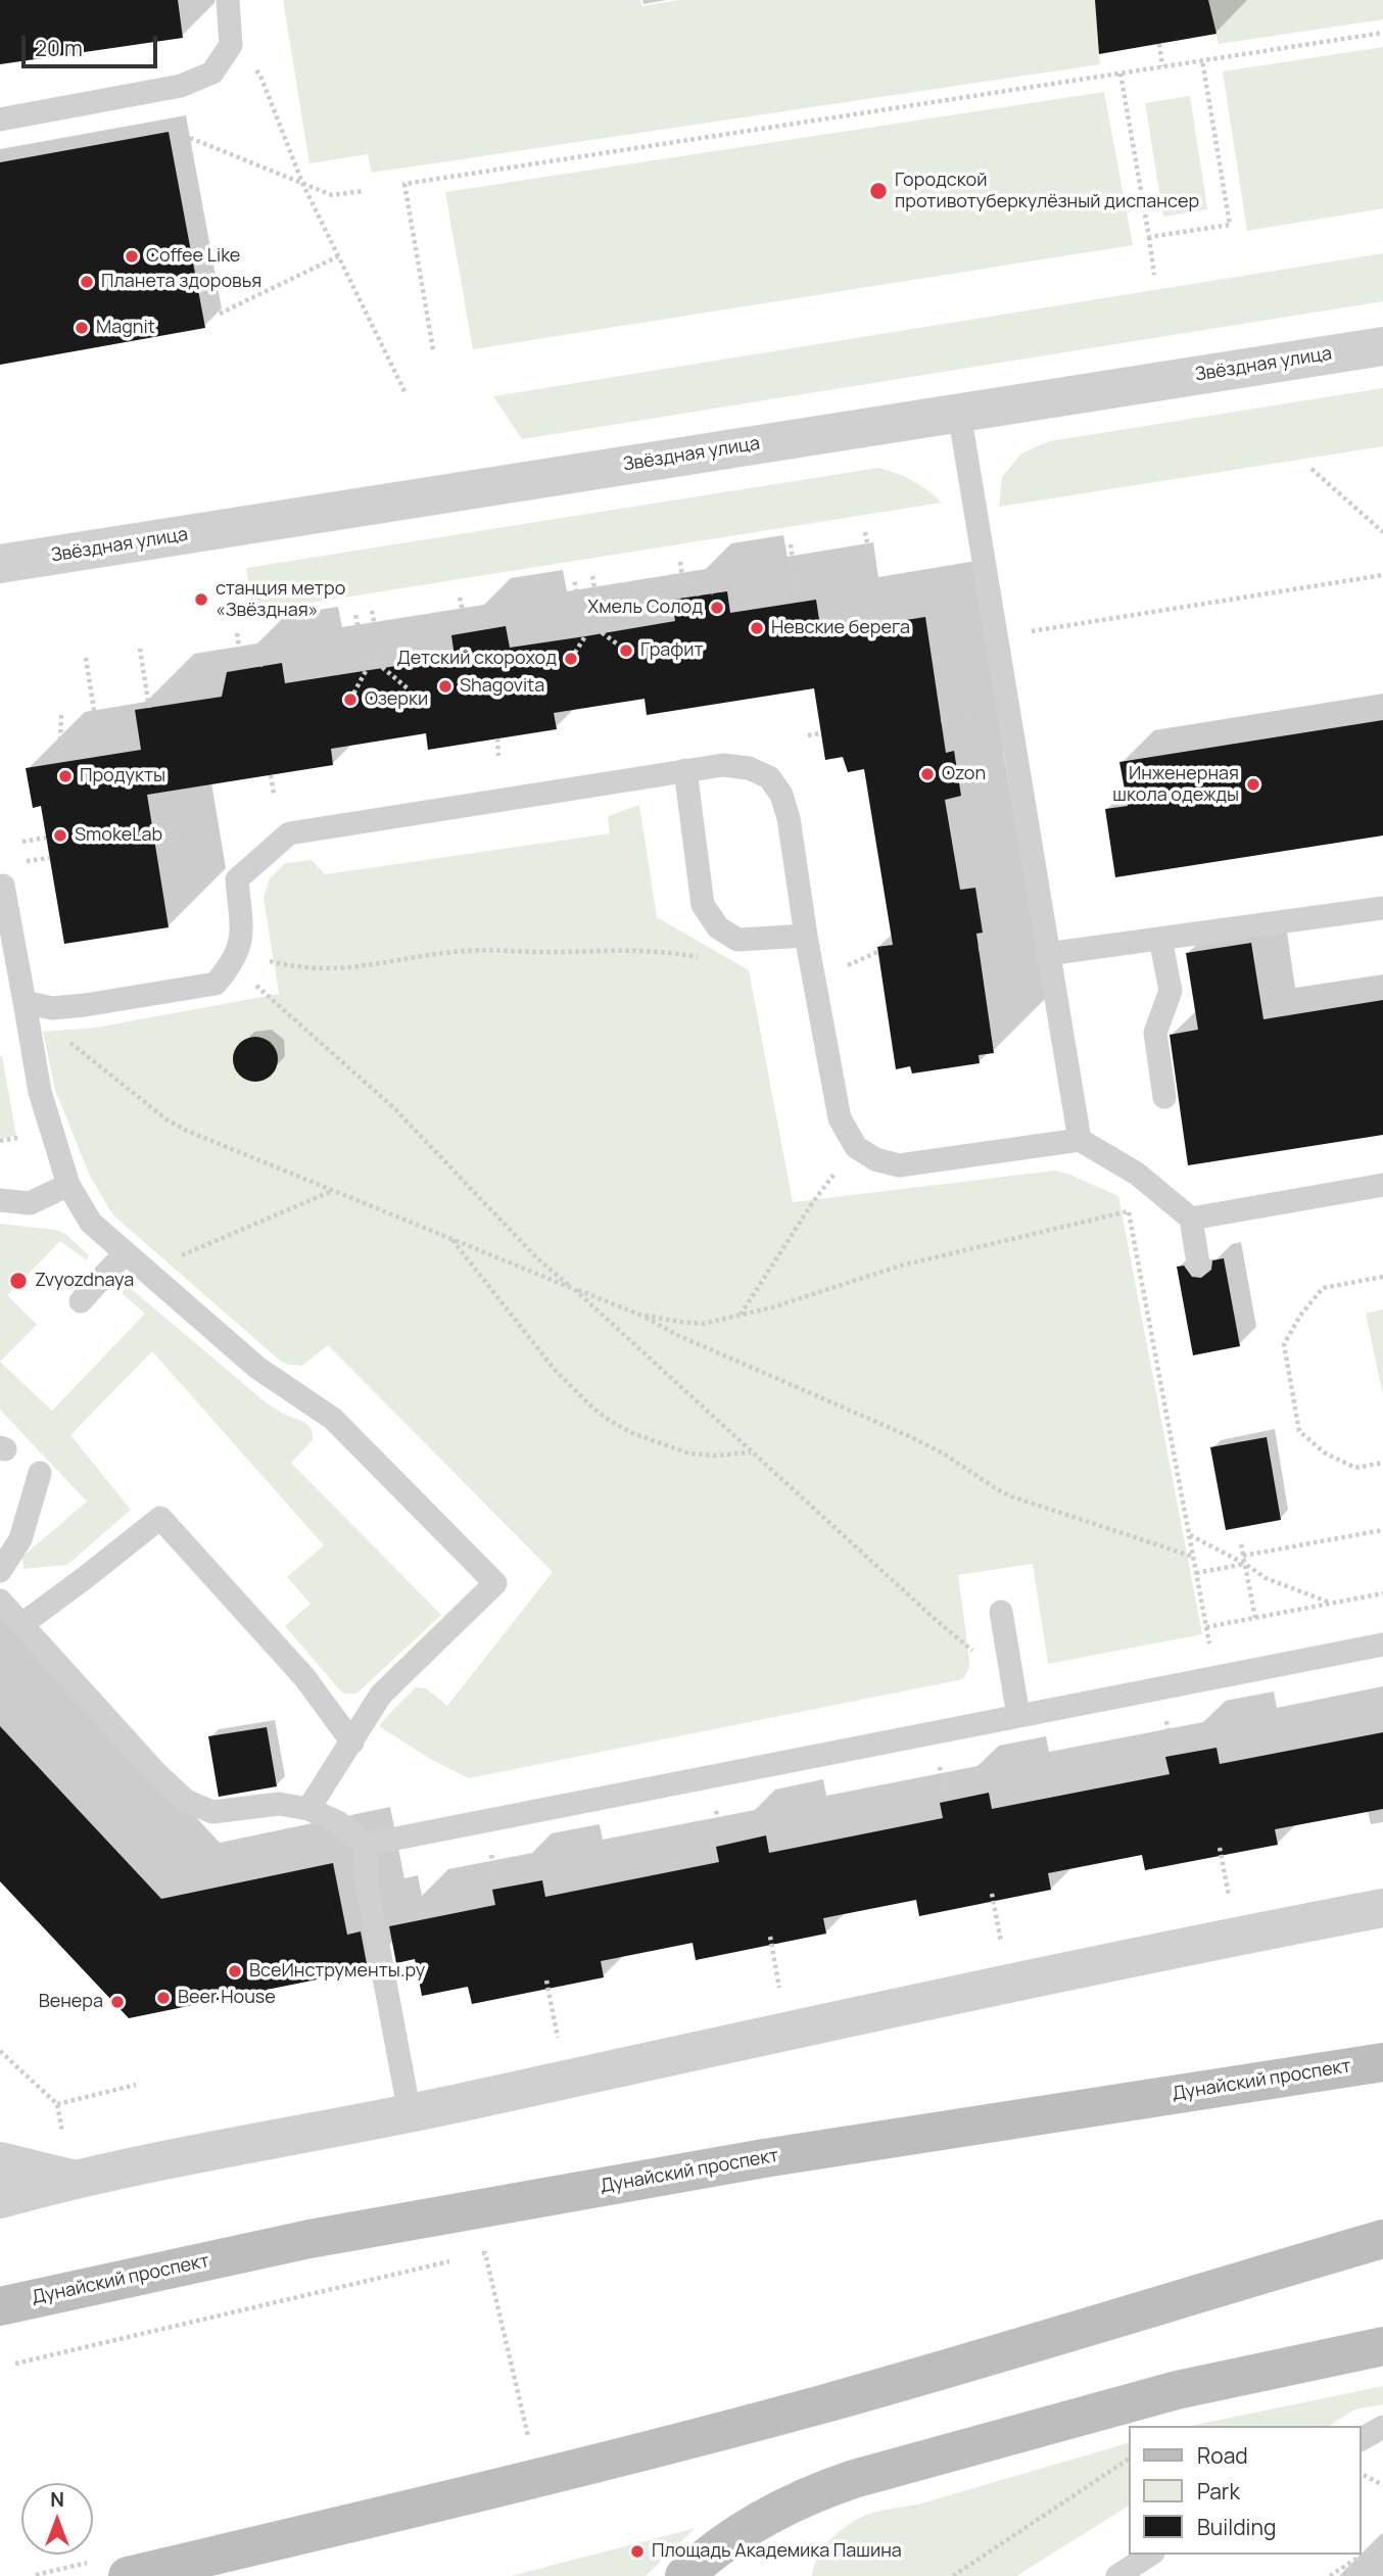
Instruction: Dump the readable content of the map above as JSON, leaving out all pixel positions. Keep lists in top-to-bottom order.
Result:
{
  "streets": {
    "main road": ["Дунайский проспект"],
    "street": ["Звёздная улица"]
  },
  "places": [
    "Городской противотуберкулёзный диспансер",
    "Coffee Like",
    "Планета здоровья",
    "Magnit",
    "станция метро «Звёздная»",
    "Хмель Солод",
    "Невские берега",
    "Графит",
    "Детский скороход",
    "Shagovita",
    "Озерки",
    "Ozon",
    "Продукты",
    "Инженерная школа одежды",
    "SmokeLab",
    "Zvyozdnaya",
    "ВсеИнструменты.ру",
    "Beer House",
    "Венера",
    "Площадь Академика Пашина"
  ],
  "legend": ["Road", "Park", "Building"],
  "scale_bar": "20 m",
  "north": "top"
}
